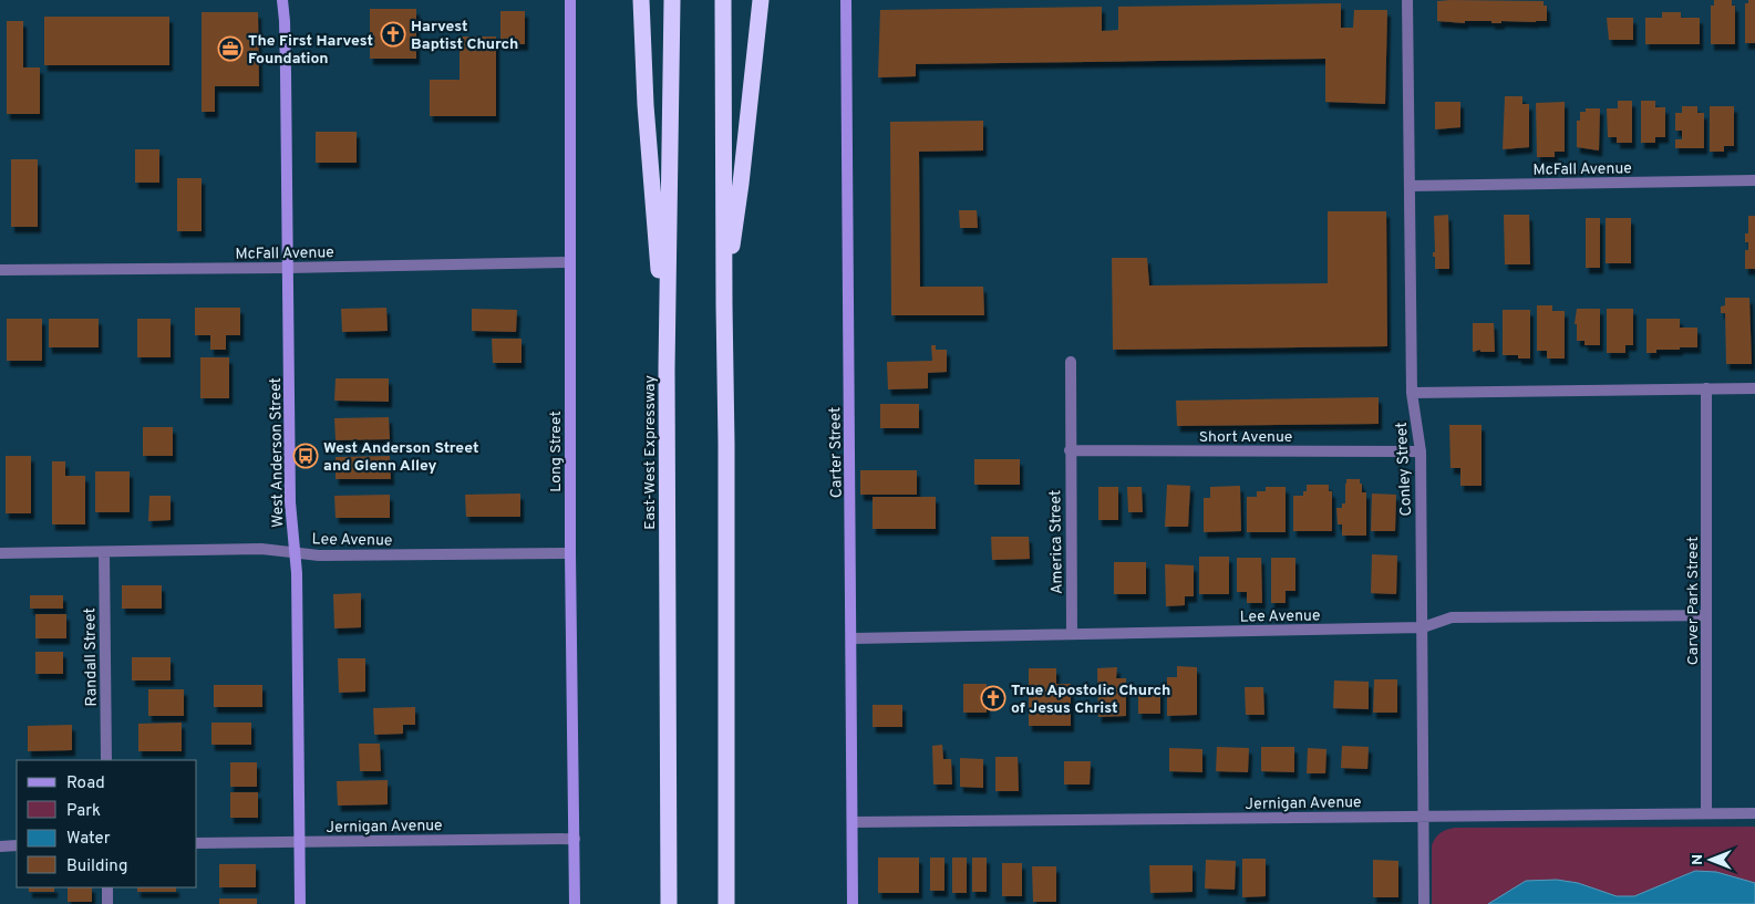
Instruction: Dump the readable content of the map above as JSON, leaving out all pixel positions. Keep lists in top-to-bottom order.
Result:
{
  "streets": {
    "highway": ["East-West Expressway"],
    "street": [
      "McFall Avenue",
      "Short Avenue",
      "Long Street",
      "West Anderson Street",
      "Carter Street",
      "Conley Street",
      "Lee Avenue",
      "America Street",
      "Carver Park Street",
      "Randall Street",
      "Jernigan Avenue"
    ]
  },
  "crossings": [
    ["McFall Avenue", "Long Street"],
    ["McFall Avenue", "West Anderson Street"],
    ["McFall Avenue", "Conley Street"],
    ["Short Avenue", "Conley Street"],
    ["Short Avenue", "America Street"],
    ["Long Street", "Lee Avenue"],
    ["Long Street", "Jernigan Avenue"],
    ["West Anderson Street", "Lee Avenue"],
    ["West Anderson Street", "Jernigan Avenue"],
    ["Carter Street", "Lee Avenue"],
    ["Carter Street", "Jernigan Avenue"],
    ["Conley Street", "Lee Avenue"],
    ["Conley Street", "Jernigan Avenue"],
    ["Lee Avenue", "America Street"],
    ["Lee Avenue", "Carver Park Street"],
    ["Lee Avenue", "Randall Street"],
    ["Carver Park Street", "Jernigan Avenue"]
  ],
  "places": {
    "church": ["Harvest Baptist Church", "True Apostolic Church of Jesus Christ"],
    "office": ["The First Harvest Foundation"],
    "bus stop": ["West Anderson Street and Glenn Alley"]
  },
  "legend": [
    "Road",
    "Park",
    "Water",
    "Building"
  ],
  "north": "left"
}
